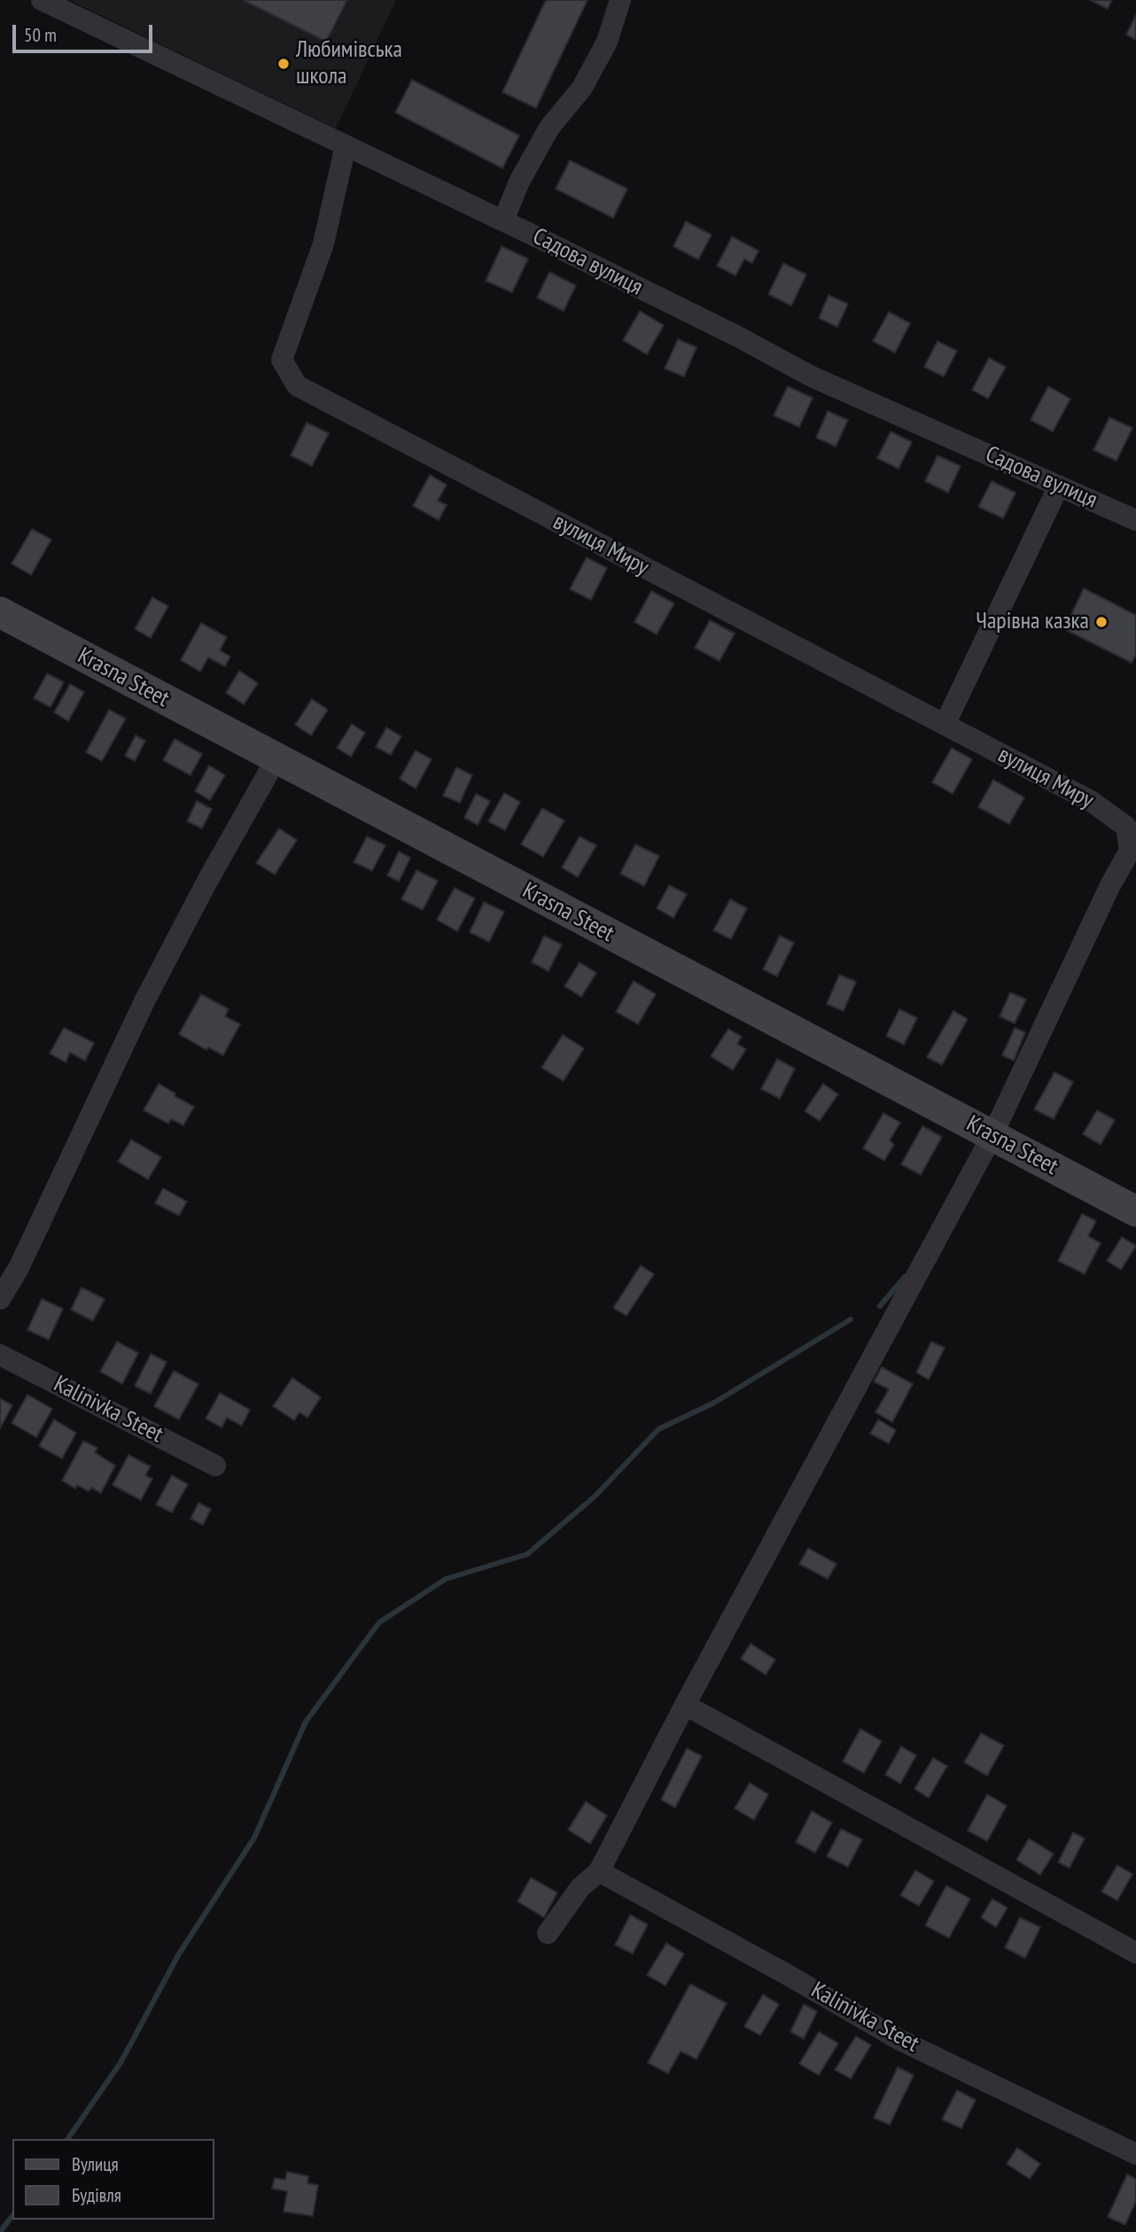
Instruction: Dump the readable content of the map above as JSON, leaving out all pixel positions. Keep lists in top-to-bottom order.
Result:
{
  "streets": {
    "street": [
      "Садова вулиця",
      "вулиця Миру",
      "Krasna Steet",
      "Kalinivka Steet"
    ]
  },
  "crossings": [
    ["Садова вулиця", "вулиця Миру"],
    ["вулиця Миру", "Krasna Steet"]
  ],
  "places": ["Любимівська школа", "Чарівна казка"],
  "legend": ["Вулиця", "Будівля"],
  "scale_bar": "50 m"
}
